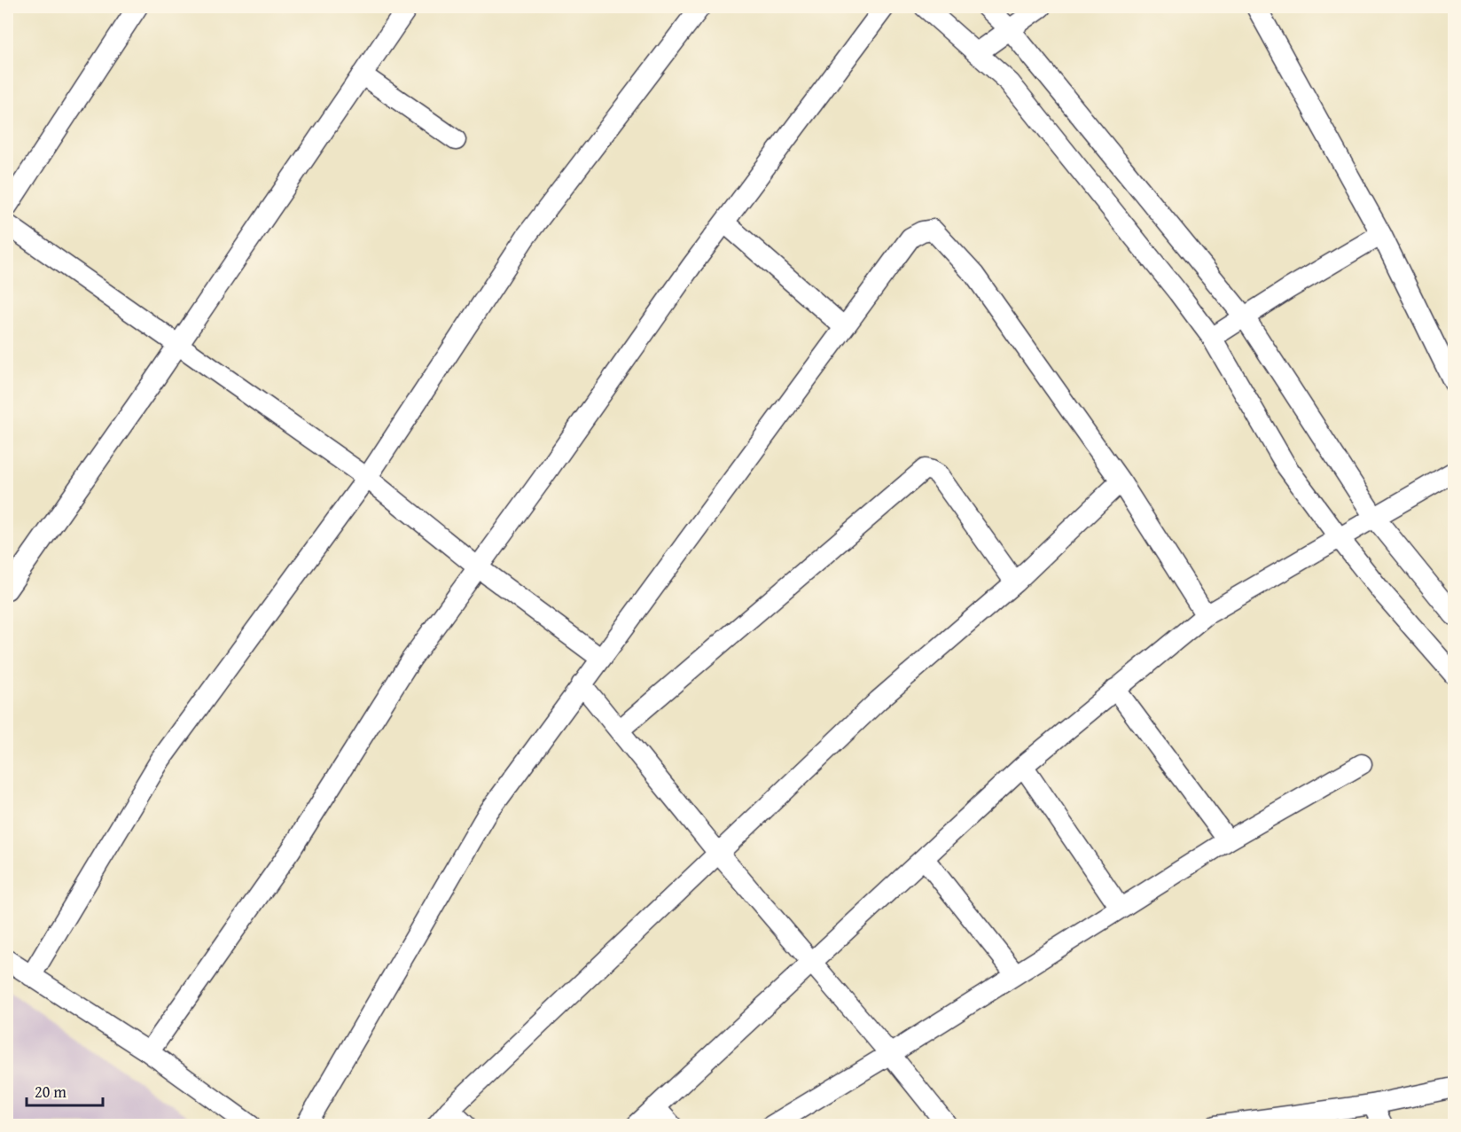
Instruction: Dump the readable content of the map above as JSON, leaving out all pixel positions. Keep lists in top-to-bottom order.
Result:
{
  "scale_bar": "20 m"
}
